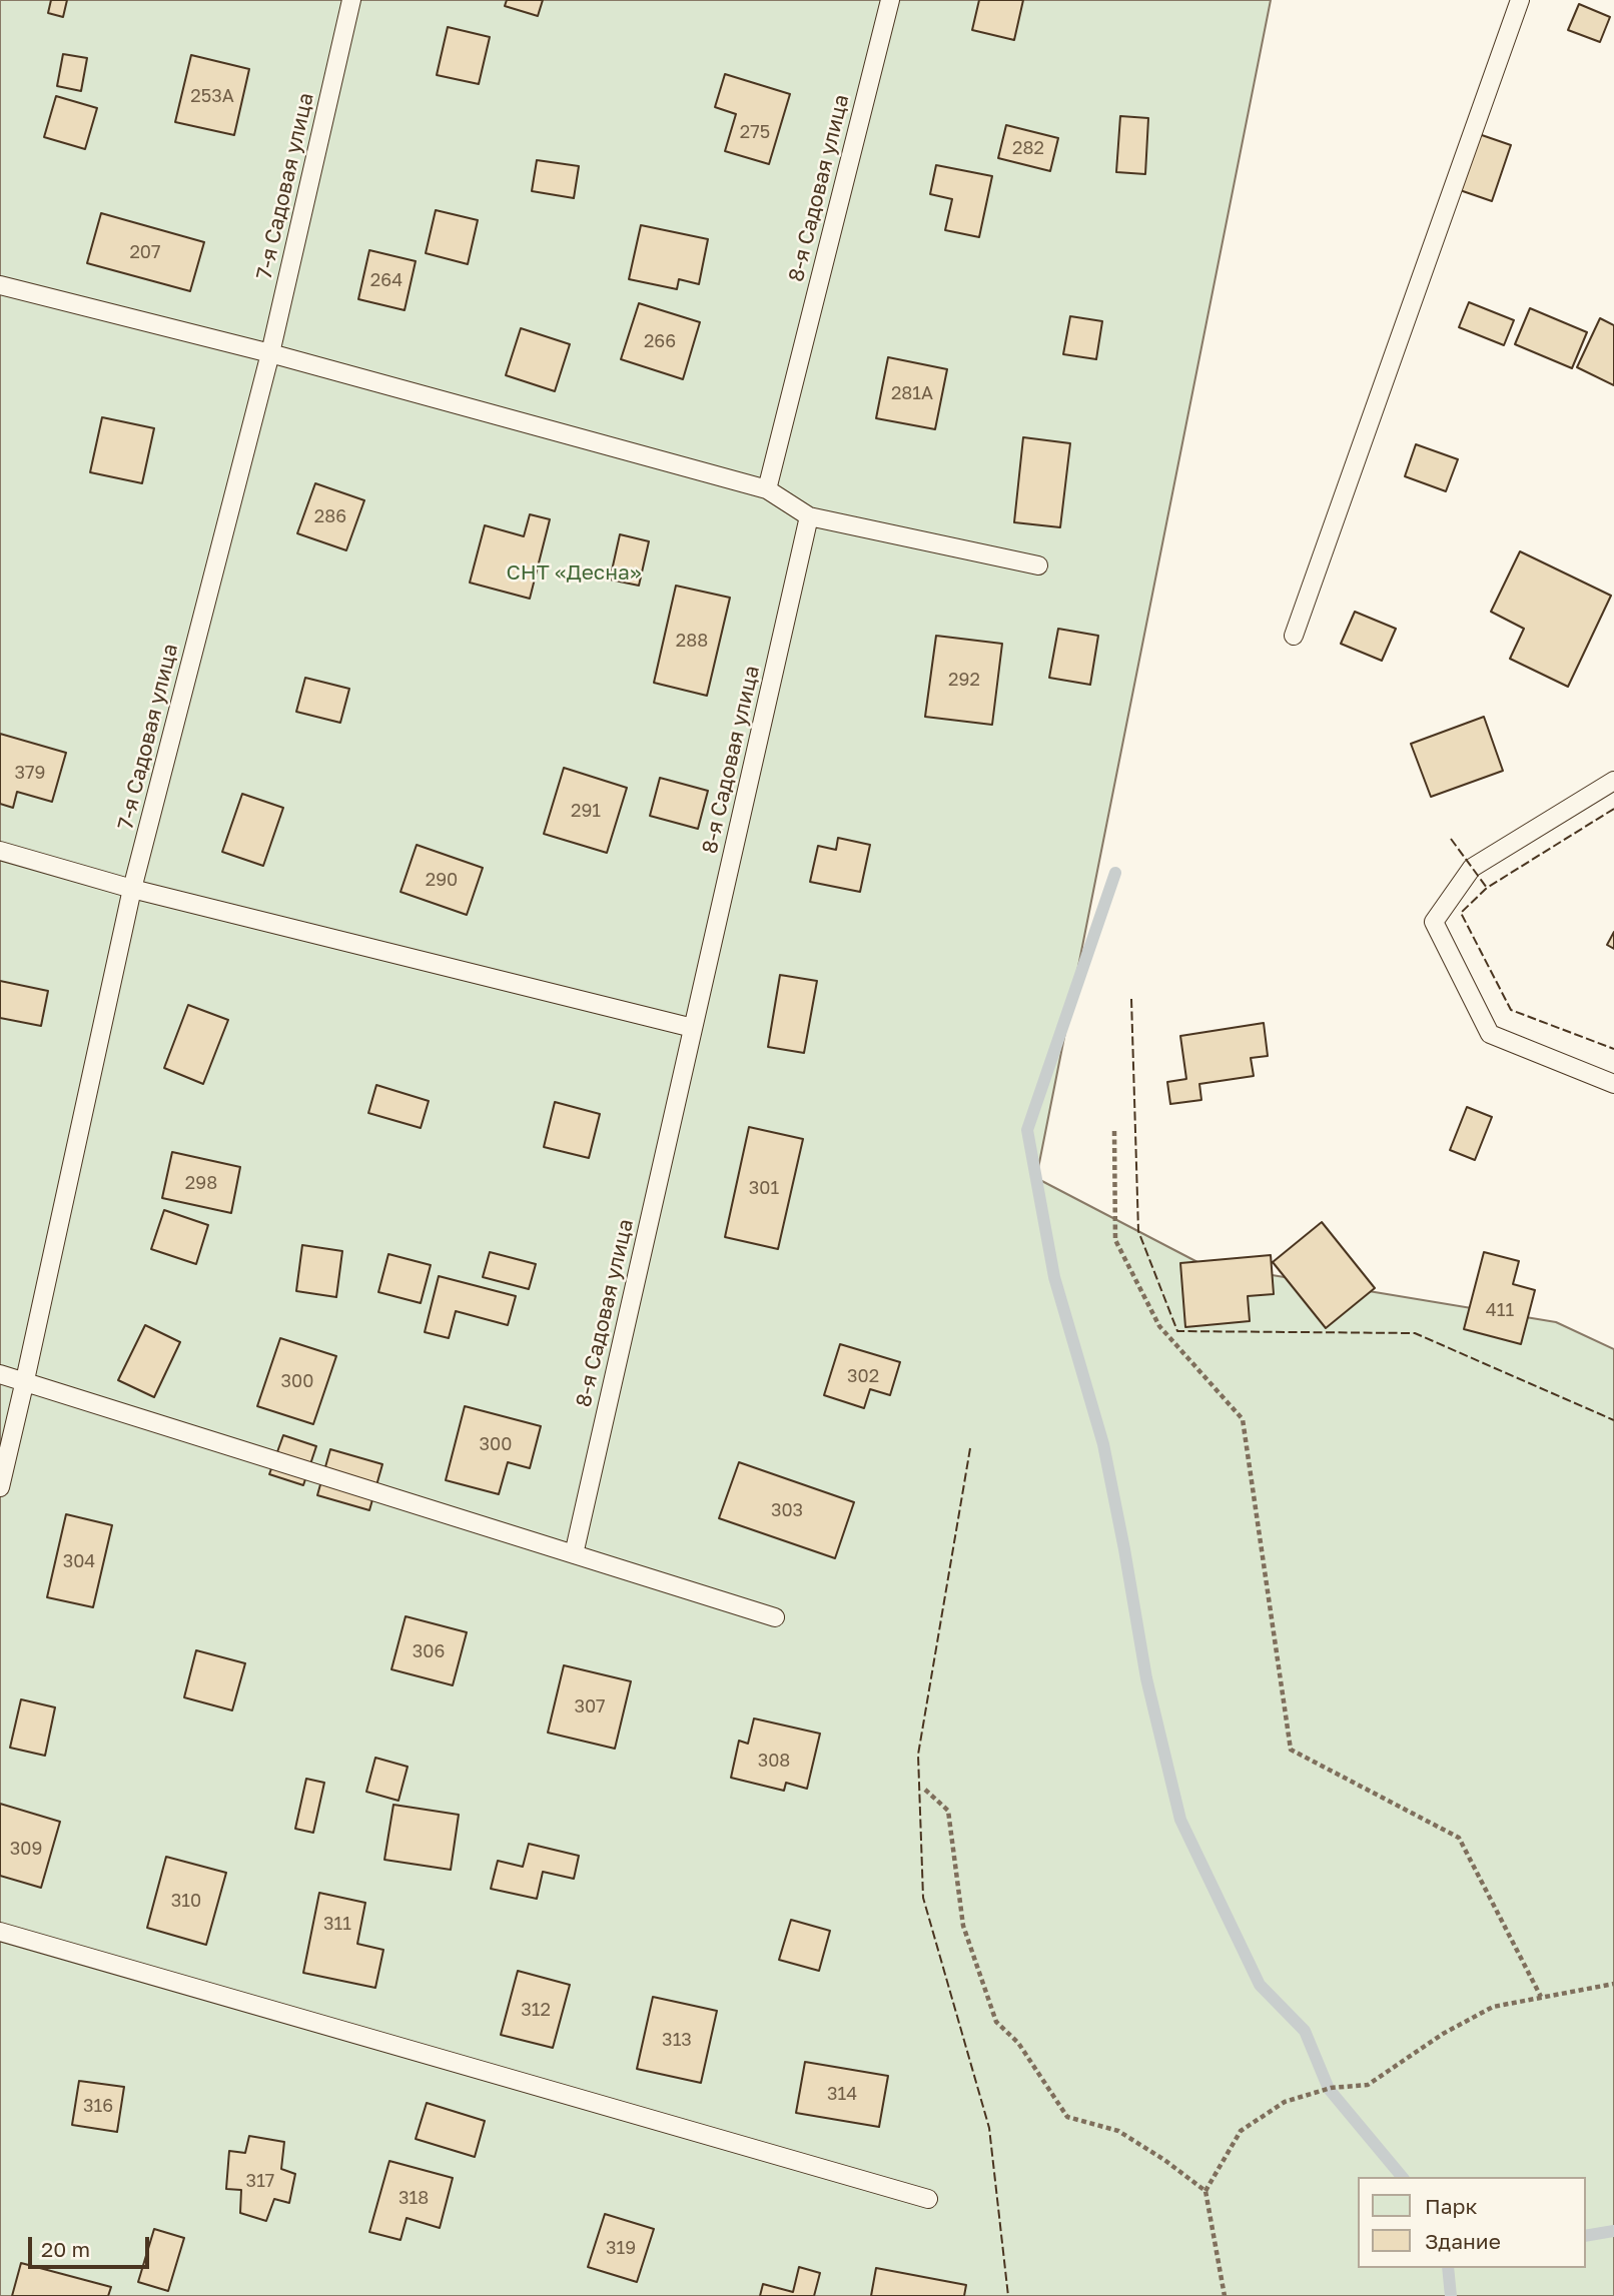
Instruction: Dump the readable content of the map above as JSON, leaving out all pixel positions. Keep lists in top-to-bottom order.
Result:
{
  "streets": {
    "lane": ["7-я Садовая улица", "8-я Садовая улица"]
  },
  "parks": ["СНТ «Десна»"],
  "house_numbers": [
    "253А",
    "275",
    "282",
    "207",
    "264",
    "266",
    "281А",
    "286",
    "288",
    "292",
    "379",
    "291",
    "290",
    "298",
    "301",
    "411",
    "302",
    "300",
    "300",
    "303",
    "304",
    "306",
    "307",
    "308",
    "309",
    "310",
    "311",
    "312",
    "313",
    "314",
    "316",
    "317",
    "318",
    "319"
  ],
  "legend": ["Парк", "Здание"],
  "scale_bar": "20 m"
}
